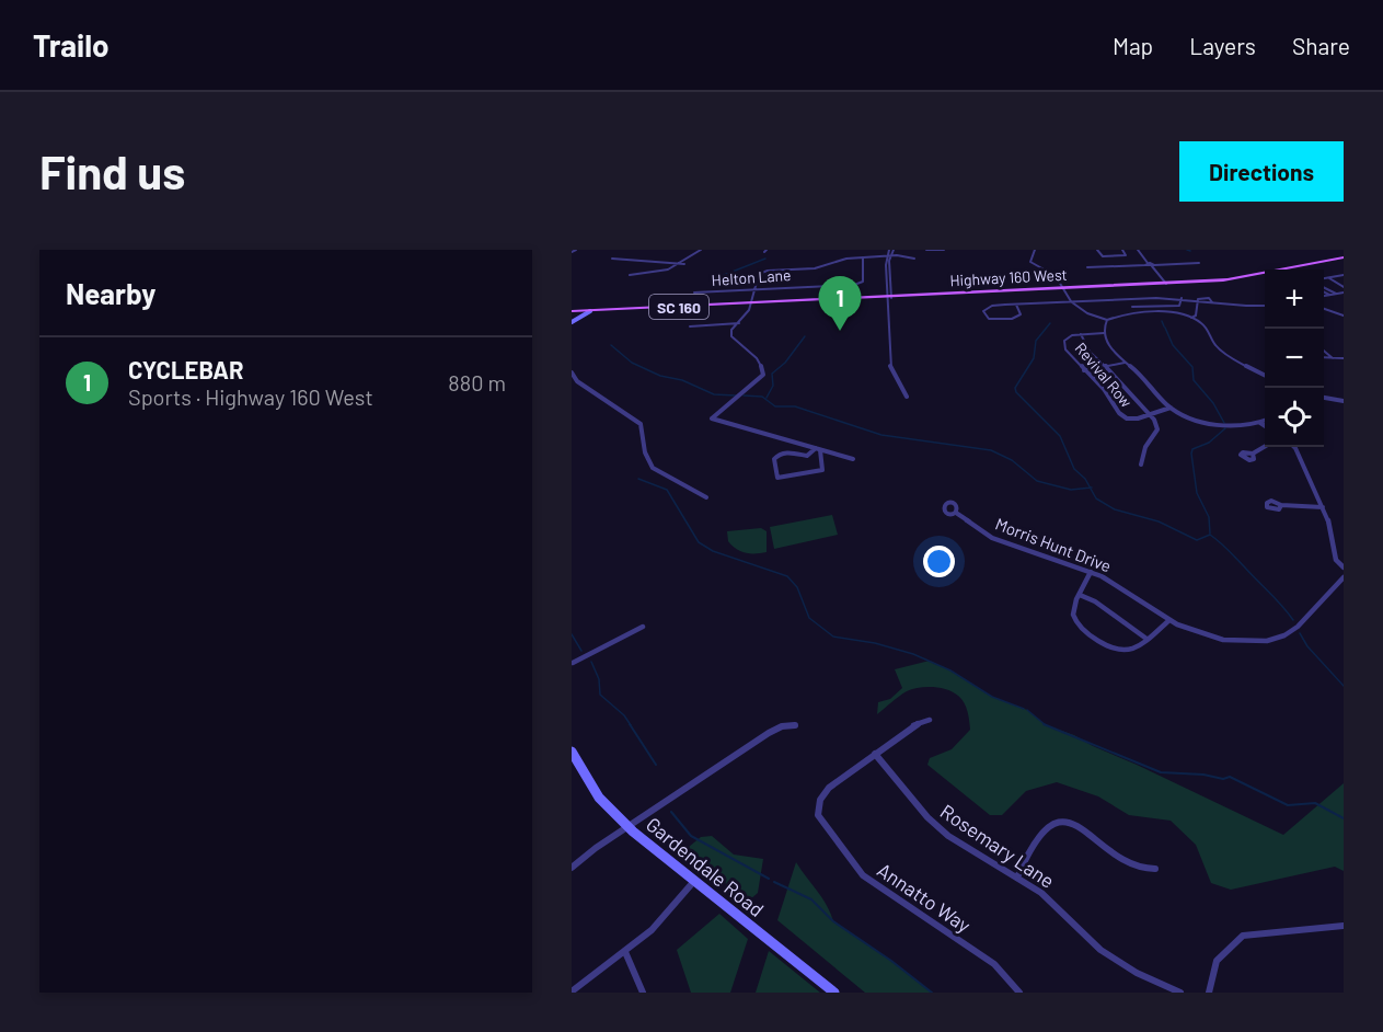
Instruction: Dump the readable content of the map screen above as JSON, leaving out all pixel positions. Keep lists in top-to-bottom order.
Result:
{
  "streets": {
    "main road": ["Highway 160 West", "SC 160"],
    "street": [
      "Helton Lane",
      "Revival Row",
      "Morris Hunt Drive",
      "Rosemary Lane",
      "Gardendale Road",
      "Annatto Way"
    ]
  },
  "crossings": [
    ["Rosemary Lane", "Annatto Way"]
  ],
  "page": {
    "header": "Trailo",
    "nav": ["Map", "Layers", "Share"],
    "buttons": "Directions",
    "title": "Find us",
    "heading": "Nearby",
    "map_buttons": ["+", "−"],
    "pins": "1",
    "list": [
      {
        "mark": "1",
        "name": "CYCLEBAR",
        "note": "Sports · Highway 160 West",
        "value": "880 m"
      }
    ]
  }
}
